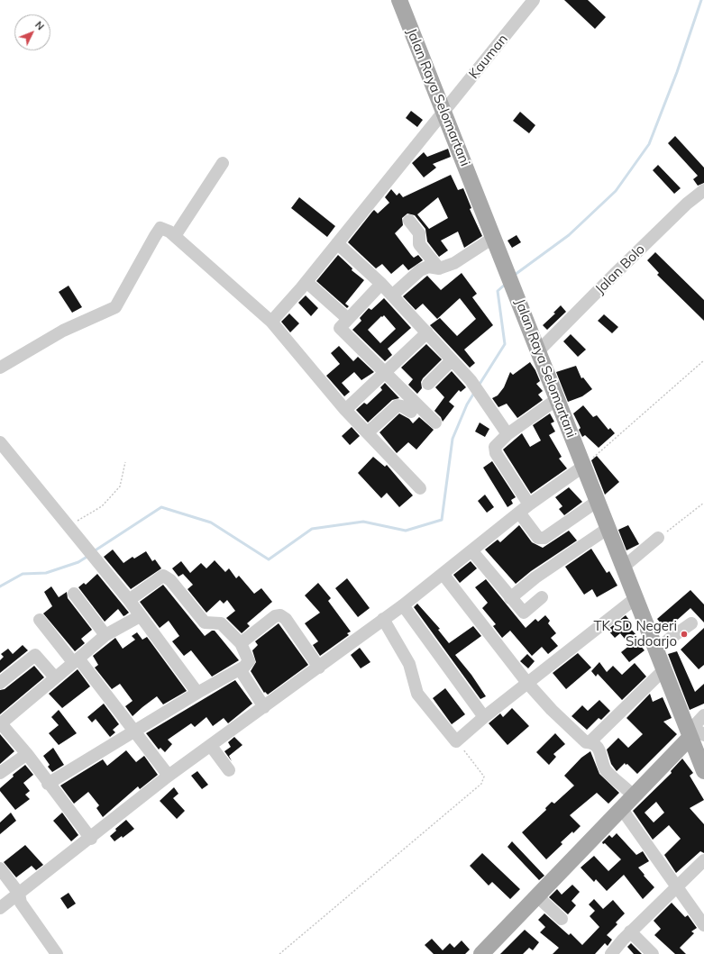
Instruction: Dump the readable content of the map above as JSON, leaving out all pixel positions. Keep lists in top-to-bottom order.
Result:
{
  "streets": {
    "main road": ["Jalan Raya Selomartani"],
    "street": ["Kauman", "Jalan Bolo"]
  },
  "crossings": [
    ["Kauman", "Jalan Raya Selomartani"],
    ["Jalan Raya Selomartani", "Jalan Bolo"]
  ],
  "places": ["TK SD Negeri Sidoarjo"],
  "north": "top right"
}
